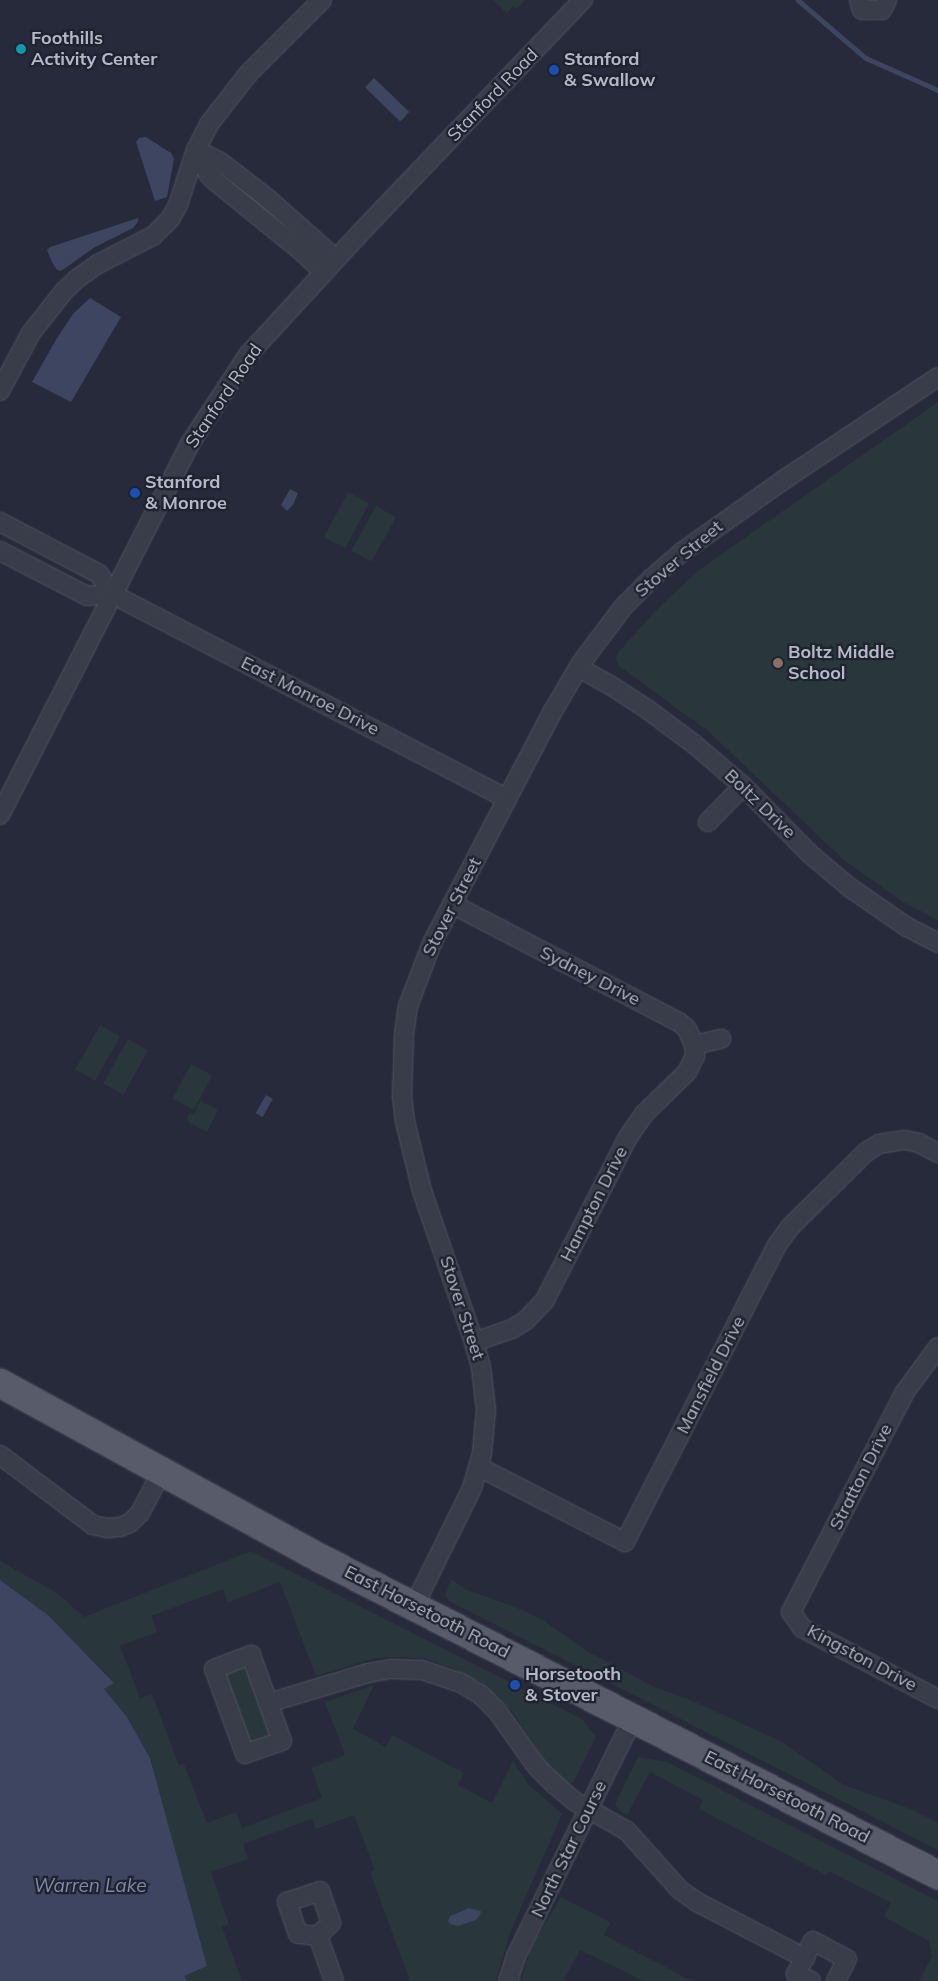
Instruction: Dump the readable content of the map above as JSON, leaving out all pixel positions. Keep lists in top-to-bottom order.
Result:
{
  "streets": {
    "main road": ["East Horsetooth Road"],
    "street": [
      "Stanford Road",
      "Stover Street",
      "East Monroe Drive",
      "Boltz Drive",
      "Sydney Drive",
      "Hampton Drive",
      "Mansfield Drive",
      "Stratton Drive",
      "Kingston Drive",
      "North Star Course"
    ]
  },
  "crossings": [
    ["Stanford Road", "East Monroe Drive"],
    ["Stover Street", "East Monroe Drive"],
    ["Stover Street", "Boltz Drive"],
    ["Stover Street", "Sydney Drive"],
    ["Stover Street", "Hampton Drive"],
    ["Stover Street", "Mansfield Drive"],
    ["Stover Street", "East Horsetooth Road"],
    ["Sydney Drive", "Hampton Drive"],
    ["Stratton Drive", "Kingston Drive"],
    ["East Horsetooth Road", "North Star Course"]
  ],
  "water": ["Warren Lake"],
  "places": [
    "Foothills Activity Center",
    "Stanford & Swallow",
    "Stanford & Monroe",
    "Boltz Middle School",
    "Horsetooth & Stover"
  ]
}
